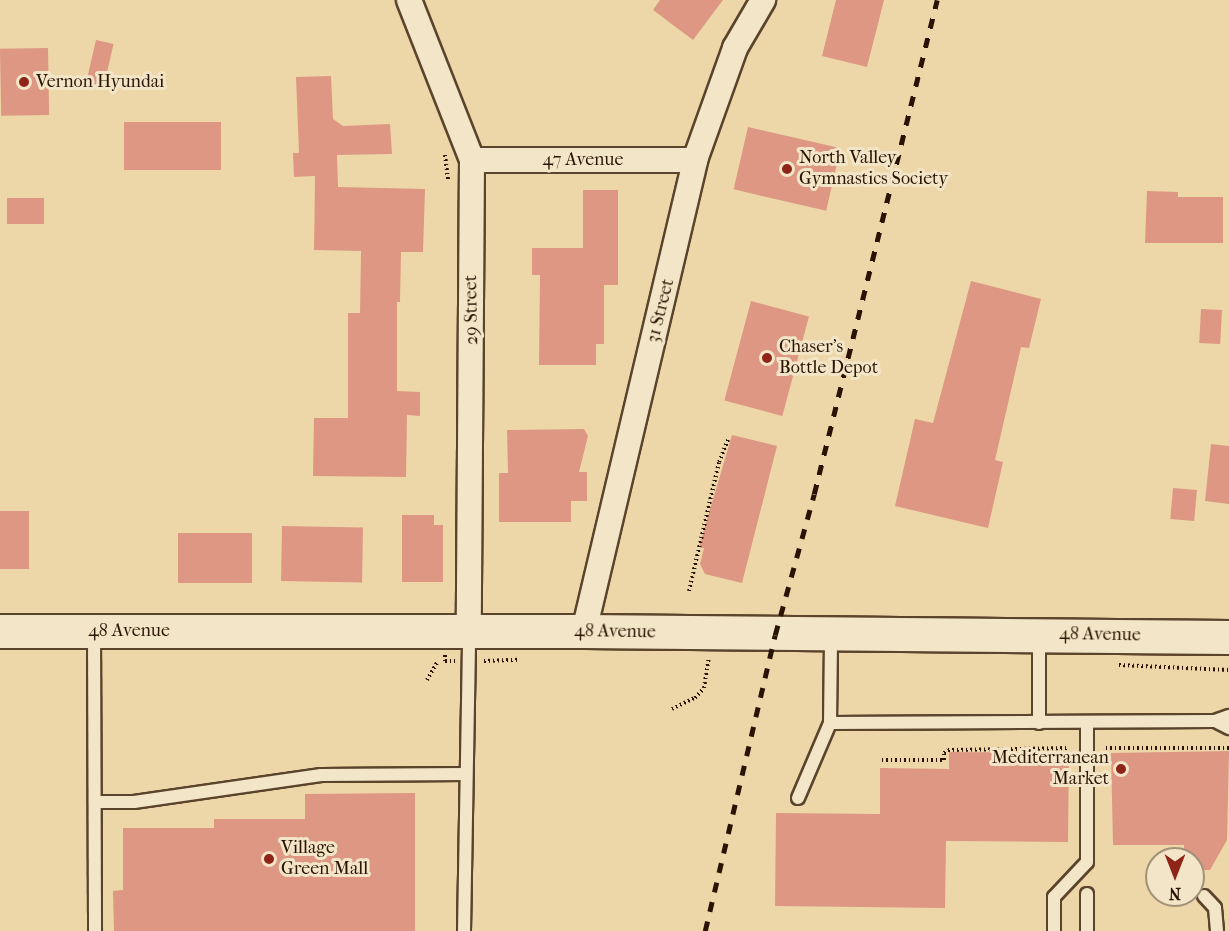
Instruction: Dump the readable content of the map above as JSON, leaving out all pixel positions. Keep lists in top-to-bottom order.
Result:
{
  "streets": {
    "main road": ["48 Avenue"],
    "street": ["47 Avenue", "29 Street", "31 Street"]
  },
  "crossings": [
    ["47 Avenue", "29 Street"],
    ["47 Avenue", "31 Street"],
    ["29 Street", "48 Avenue"],
    ["31 Street", "48 Avenue"]
  ],
  "places": [
    "Vernon Hyundai",
    "North Valley Gymnastics Society",
    "Chaser's Bottle Depot",
    "Mediterranean Market",
    "Village Green Mall"
  ],
  "north": "bottom"
}
